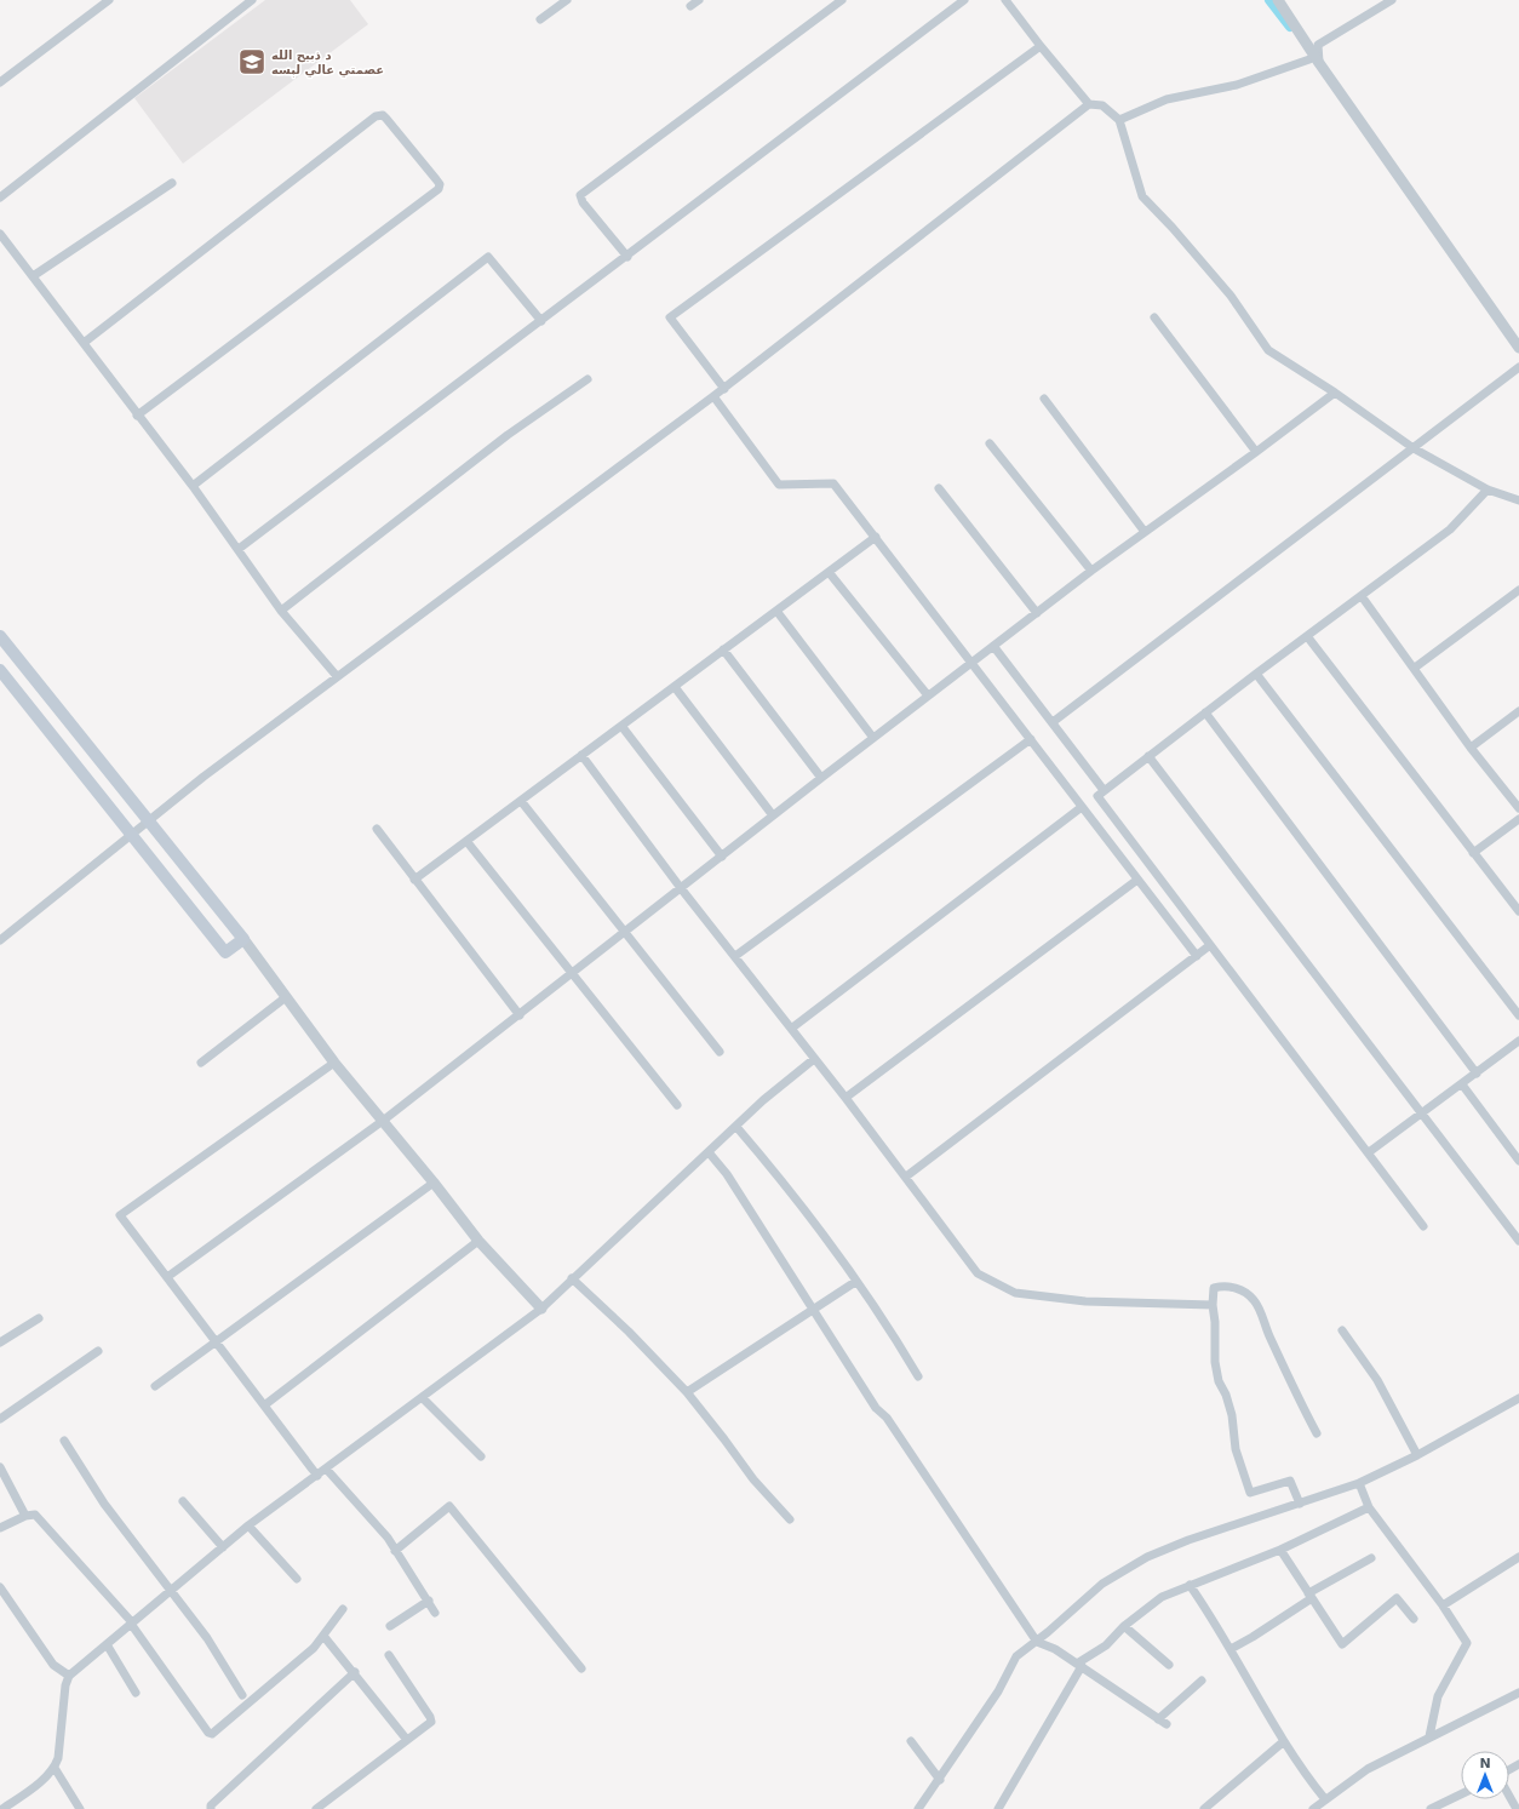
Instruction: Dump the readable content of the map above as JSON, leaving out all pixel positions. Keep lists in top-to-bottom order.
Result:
{
  "places": {
    "school or university": ["د ذبیح الله عصمتي عالي لېسه"]
  },
  "north": "top"
}
